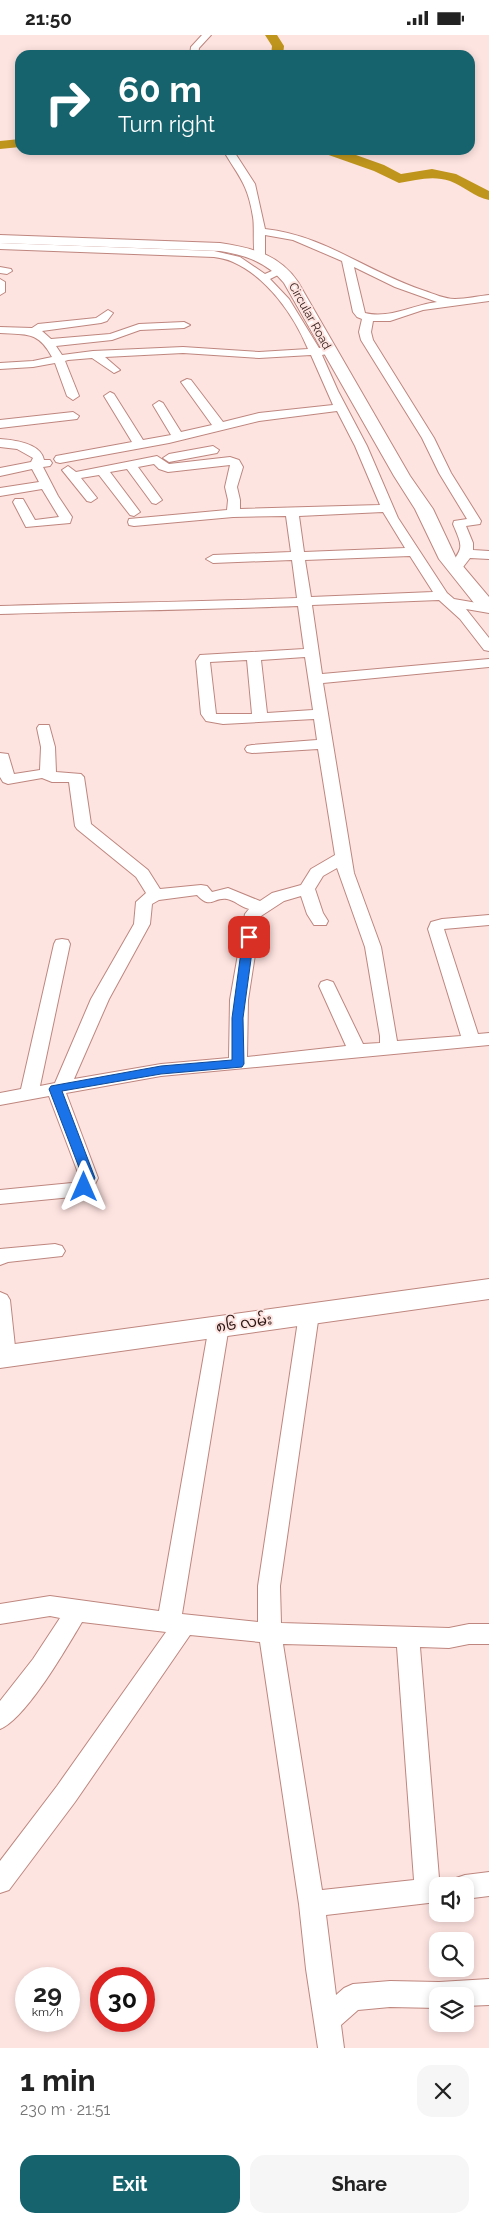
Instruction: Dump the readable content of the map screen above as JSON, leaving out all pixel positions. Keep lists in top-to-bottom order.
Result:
{
  "streets": {
    "main road": ["Circular Road", "၈၆ လမ်း"]
  },
  "page": {
    "status": "21:50",
    "turn": ["60 m", "Turn right"],
    "speed": "29 km/h",
    "limit": "30",
    "heading": ["1 min", "230 m · 21:51"],
    "buttons": ["Exit", "Share"]
  }
}
